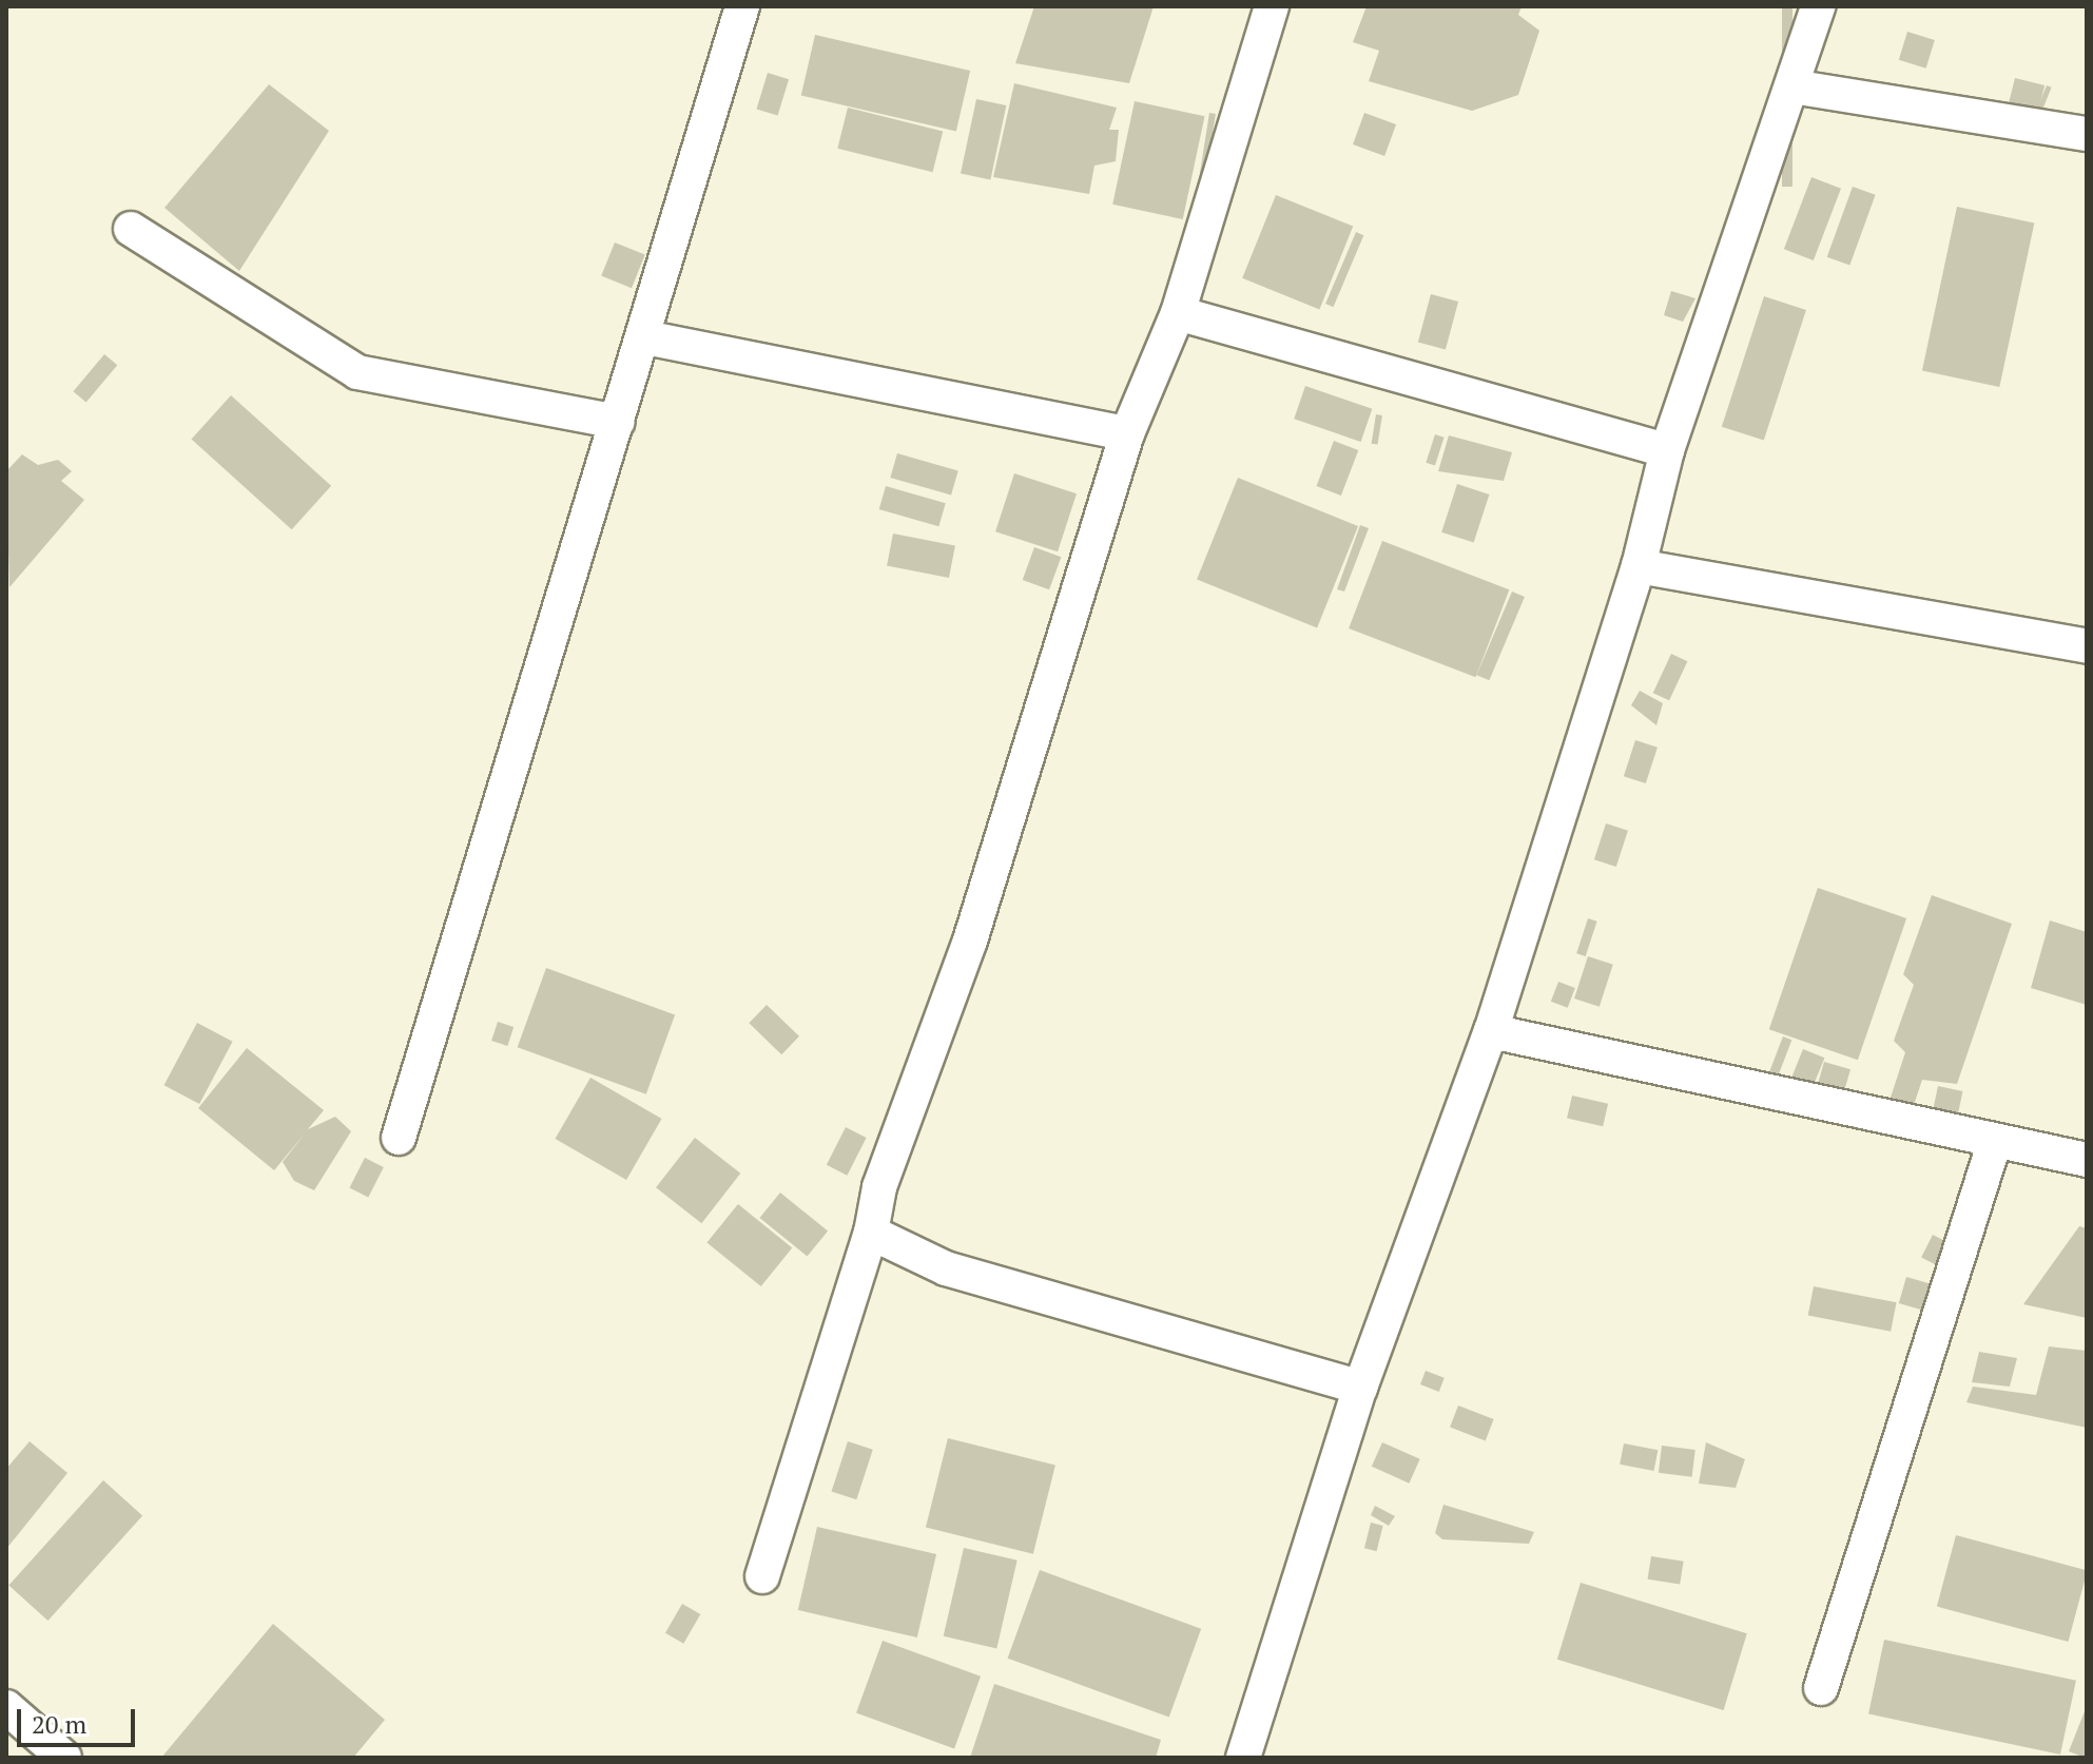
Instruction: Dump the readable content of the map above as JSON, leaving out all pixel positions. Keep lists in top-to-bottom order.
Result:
{
  "scale_bar": "20 m"
}
